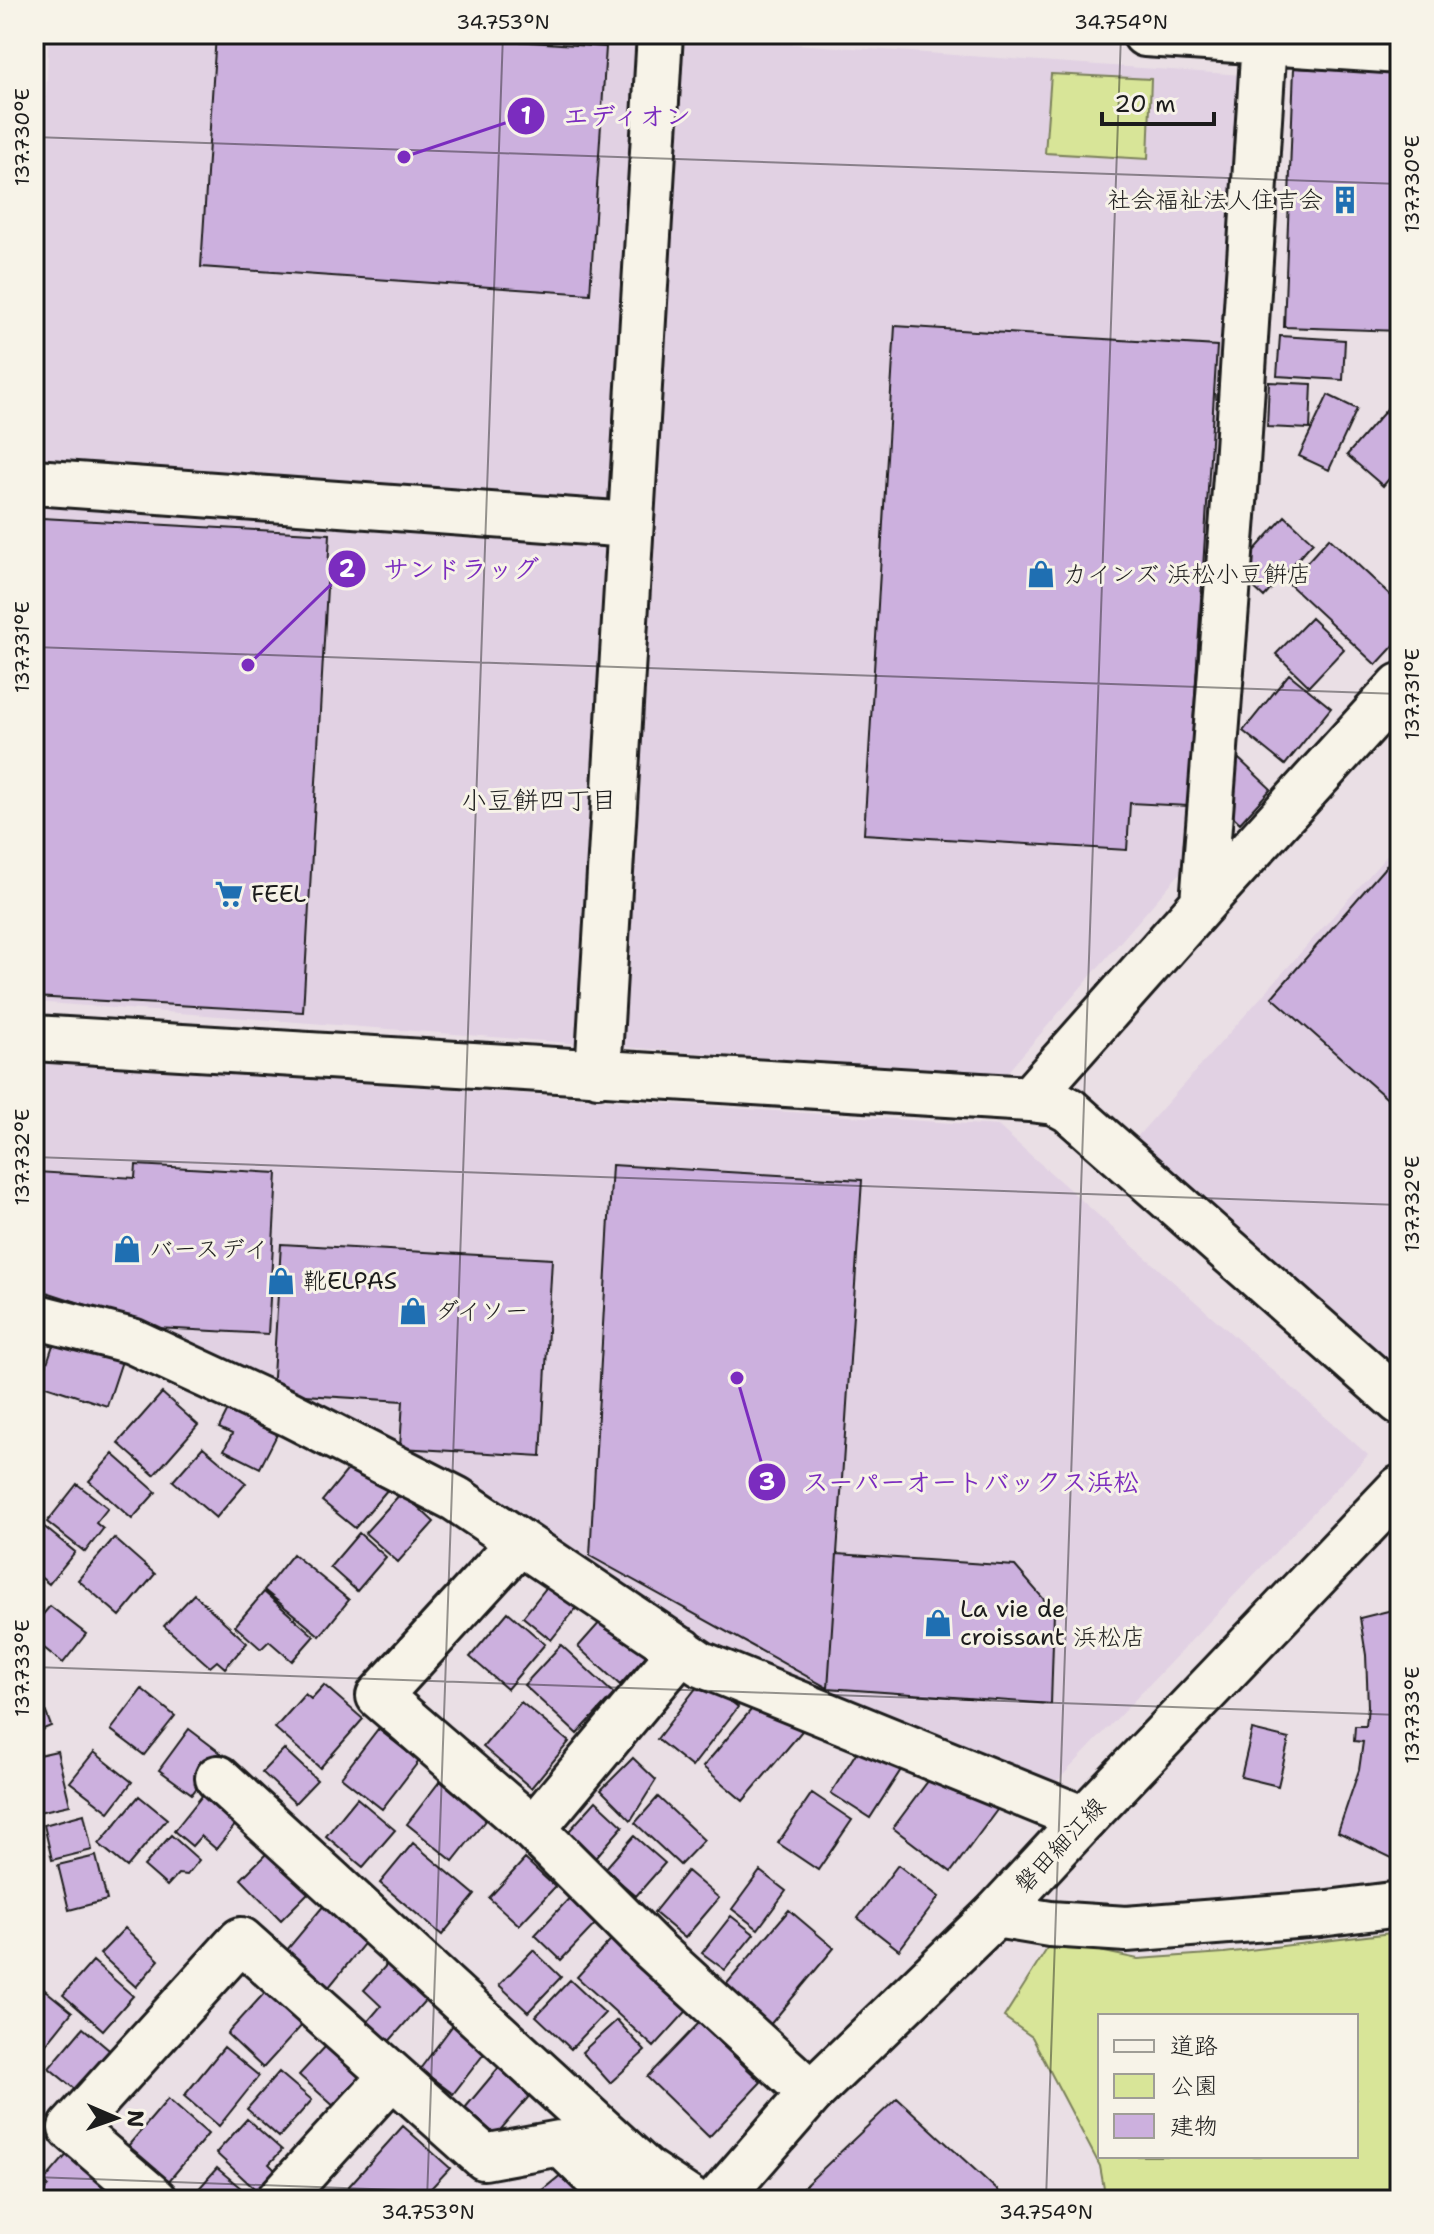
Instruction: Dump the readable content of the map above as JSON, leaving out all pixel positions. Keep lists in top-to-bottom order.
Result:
{
  "streets": {
    "street": ["磐田細江線"]
  },
  "districts": ["小豆餅四丁目"],
  "places": {
    "other": ["エディオン", "サンドラッグ", "スーパーオートバックス浜松"],
    "building": ["社会福祉法人住吉会"],
    "shop": [
      "カインズ 浜松小豆餠店",
      "バースデイ",
      "靴ELPAS",
      "ダイソー",
      "La vie de croissant 浜松店"
    ],
    "supermarket": ["FEEL"]
  },
  "legend": ["道路", "公園", "建物"],
  "scale_bar": "20 m",
  "north": "right",
  "coordinates": [
    "34.753°N",
    "34.754°N",
    "137.730°E",
    "137.731°E",
    "137.732°E",
    "137.733°E"
  ]
}
